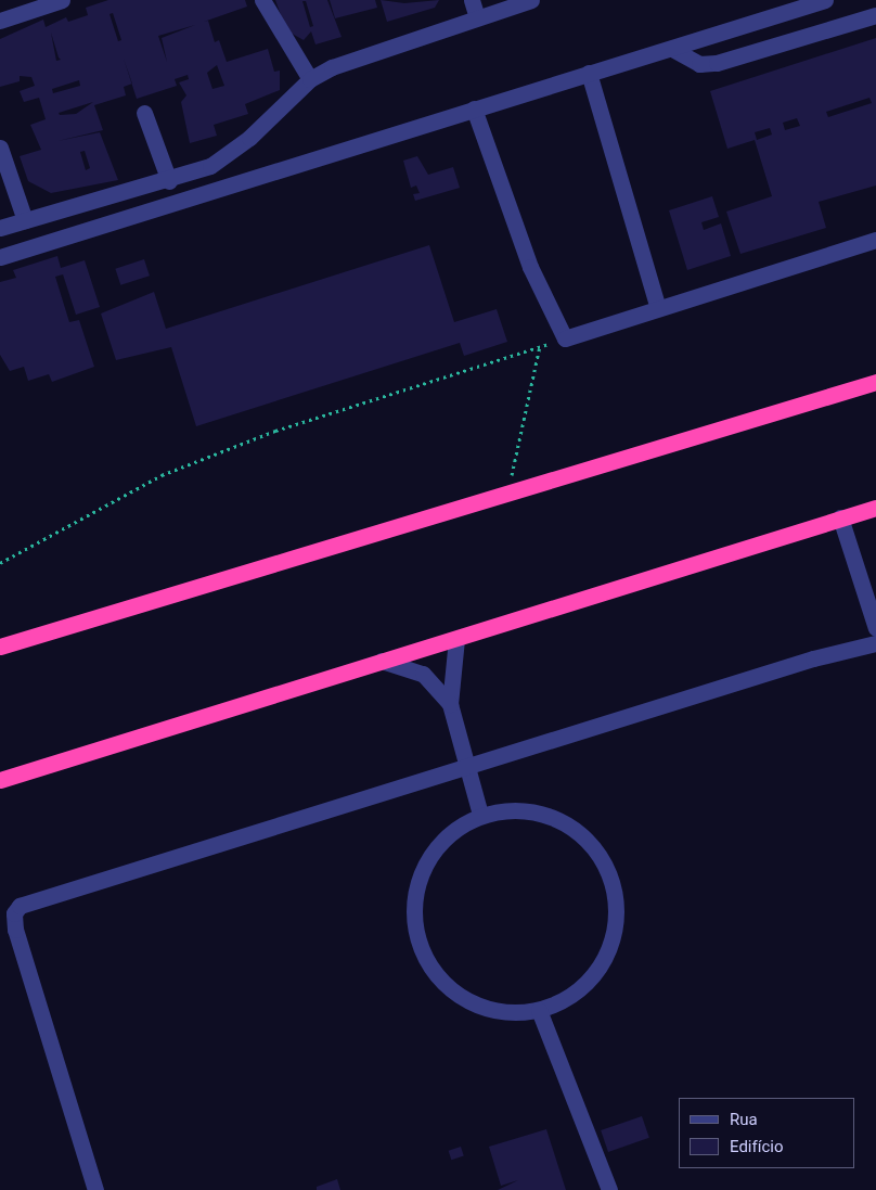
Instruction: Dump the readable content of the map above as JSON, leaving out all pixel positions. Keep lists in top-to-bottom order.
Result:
{
  "legend": ["Rua", "Edifício"]
}
